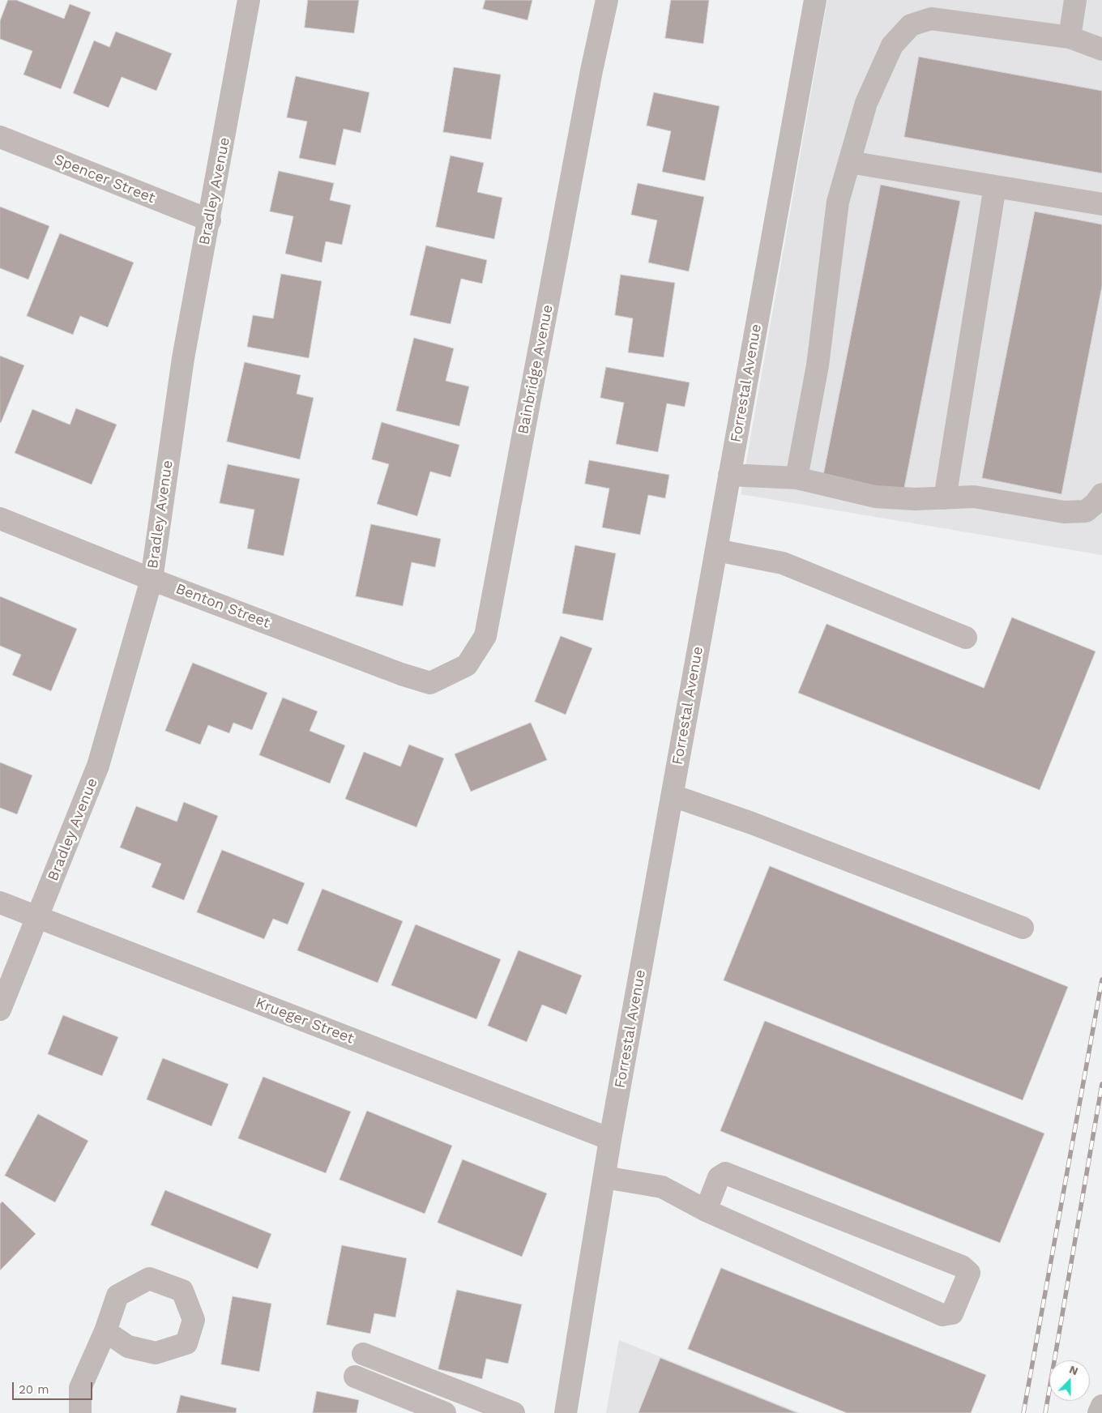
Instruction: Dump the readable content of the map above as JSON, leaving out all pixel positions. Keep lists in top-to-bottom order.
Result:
{
  "streets": {
    "street": [
      "Spencer Street",
      "Bradley Avenue",
      "Bainbridge Avenue",
      "Forrestal Avenue",
      "Benton Street",
      "Krueger Street"
    ]
  },
  "crossings": [
    ["Spencer Street", "Bradley Avenue"],
    ["Bradley Avenue", "Benton Street"],
    ["Bradley Avenue", "Krueger Street"],
    ["Bainbridge Avenue", "Benton Street"],
    ["Forrestal Avenue", "Krueger Street"]
  ],
  "scale_bar": "20 m",
  "north": "top"
}
